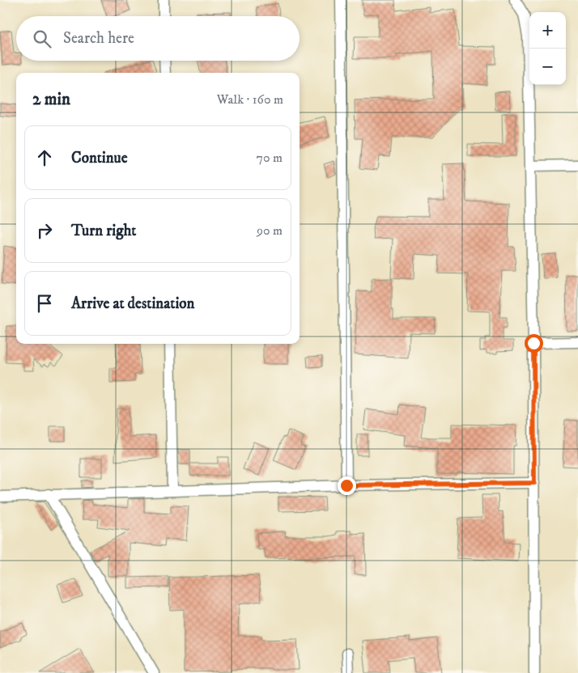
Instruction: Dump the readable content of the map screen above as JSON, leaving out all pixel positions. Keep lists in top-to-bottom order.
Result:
{
  "page": {
    "map_buttons": ["+", "−"],
    "search": "Search here",
    "heading": ["2 min", "Walk · 160 m"],
    "list": [
      ["Continue", "70 m"],
      ["Turn right", "90 m"],
      "Arrive at destination"
    ]
  }
}
